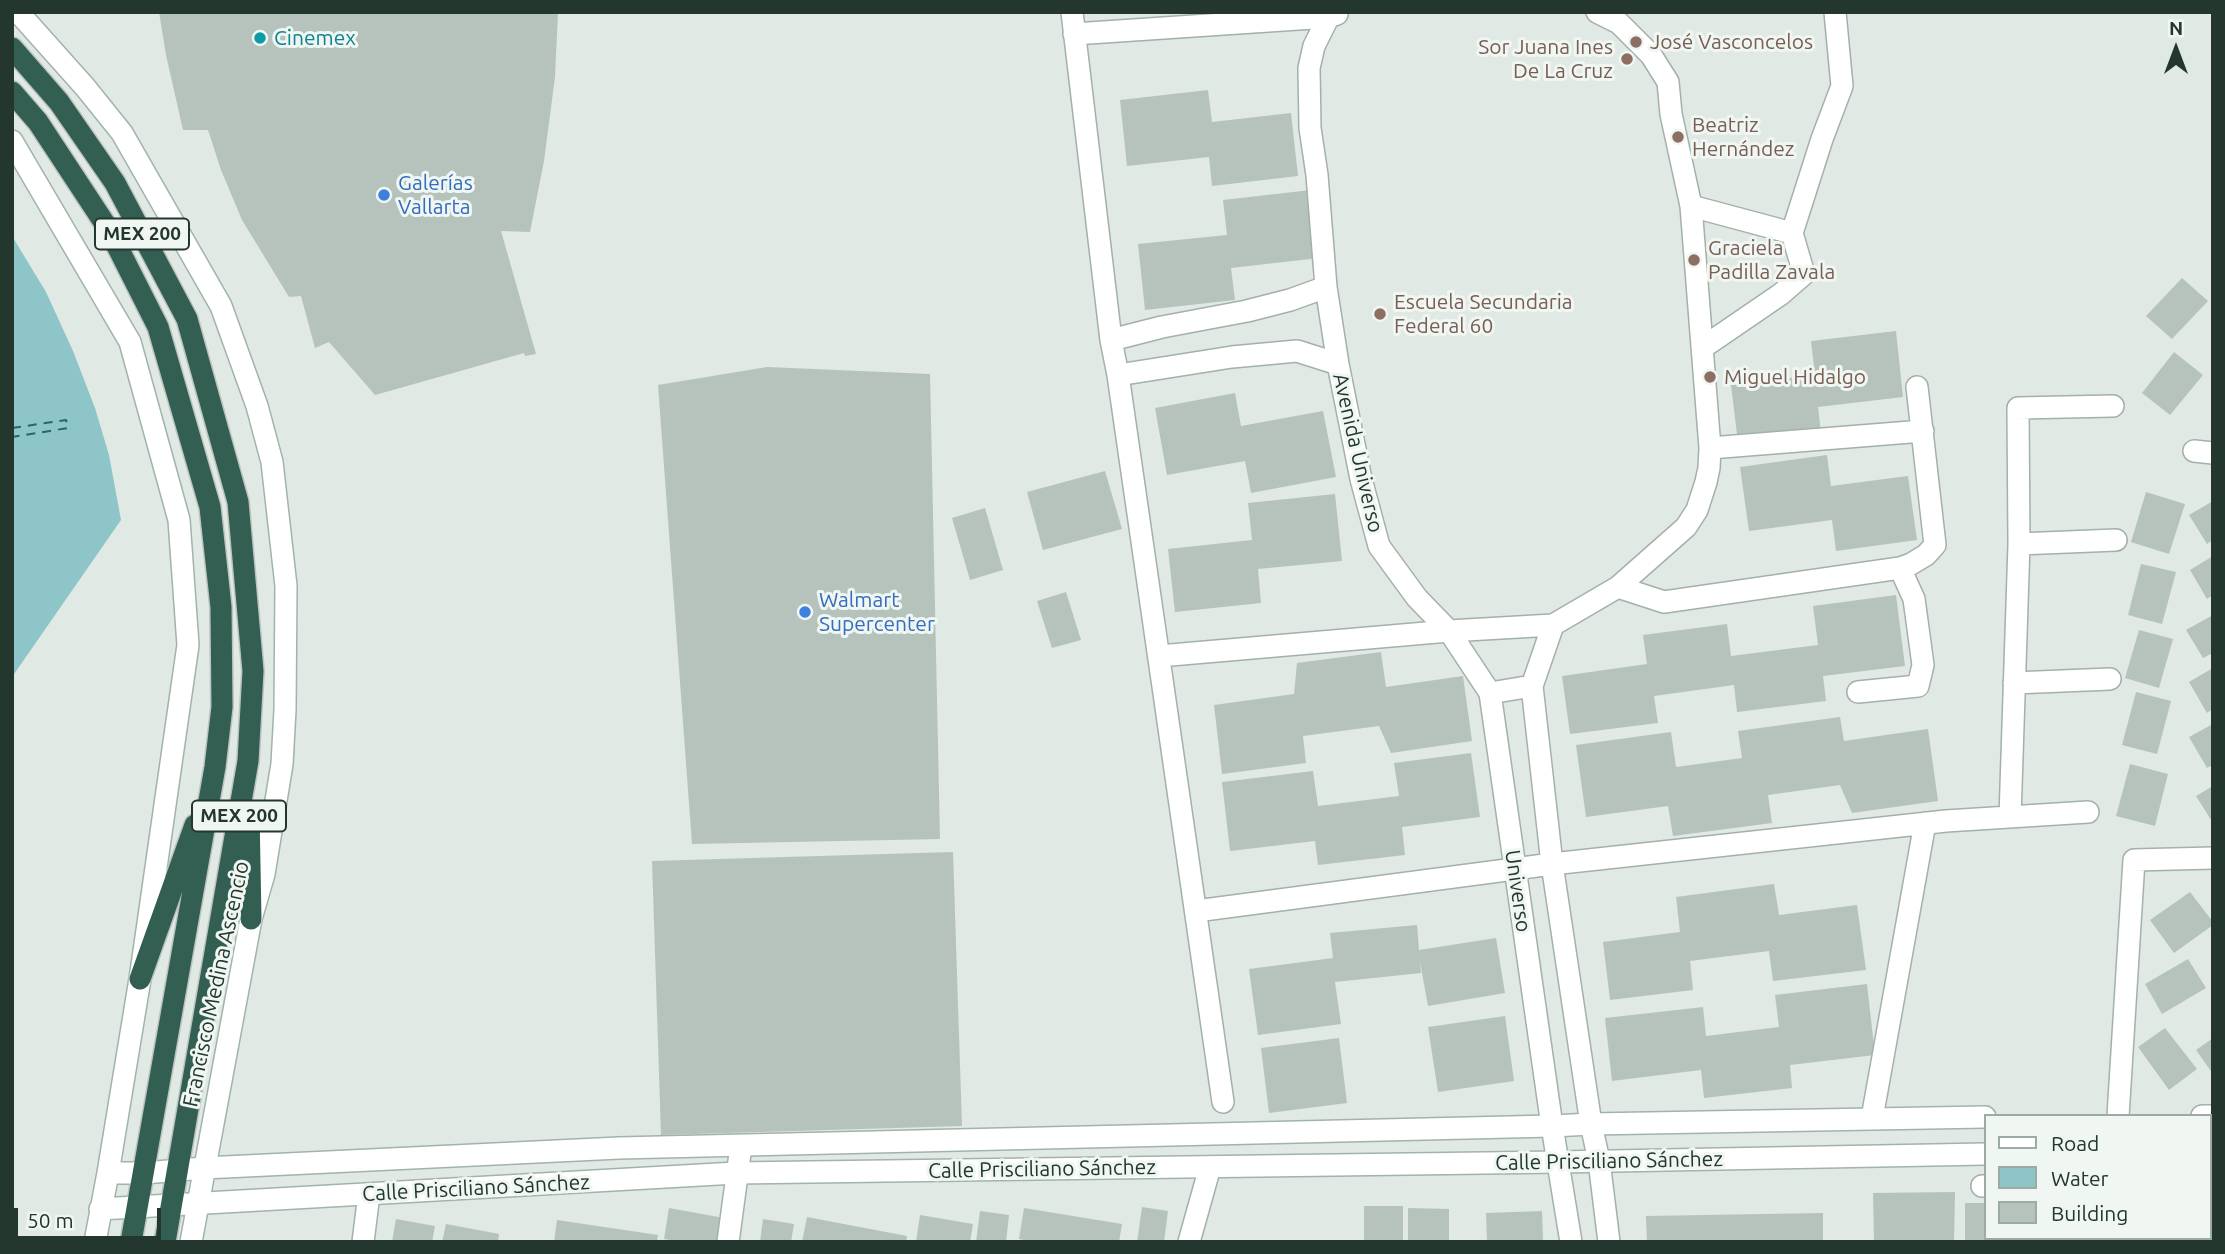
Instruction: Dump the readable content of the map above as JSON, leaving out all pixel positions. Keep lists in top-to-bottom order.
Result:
{
  "streets": {
    "highway": ["MEX 200", "Francisco Medina Ascencio"],
    "street": ["Avenida Universo", "Universo", "Calle Prisciliano Sánchez"]
  },
  "crossings": [
    ["Avenida Universo", "Universo"],
    ["Universo", "Calle Prisciliano Sánchez"],
    ["Francisco Medina Ascencio", "Calle Prisciliano Sánchez"]
  ],
  "places": [
    "Cinemex",
    "José Vasconcelos",
    "Sor Juana Ines De La Cruz",
    "Beatriz Hernández",
    "Galerías Vallarta",
    "Graciela Padilla Zavala",
    "Escuela Secundaria Federal 60",
    "Miguel Hidalgo",
    "Walmart Supercenter"
  ],
  "legend": ["Road", "Water", "Building"],
  "scale_bar": "50 m",
  "north": "top"
}
